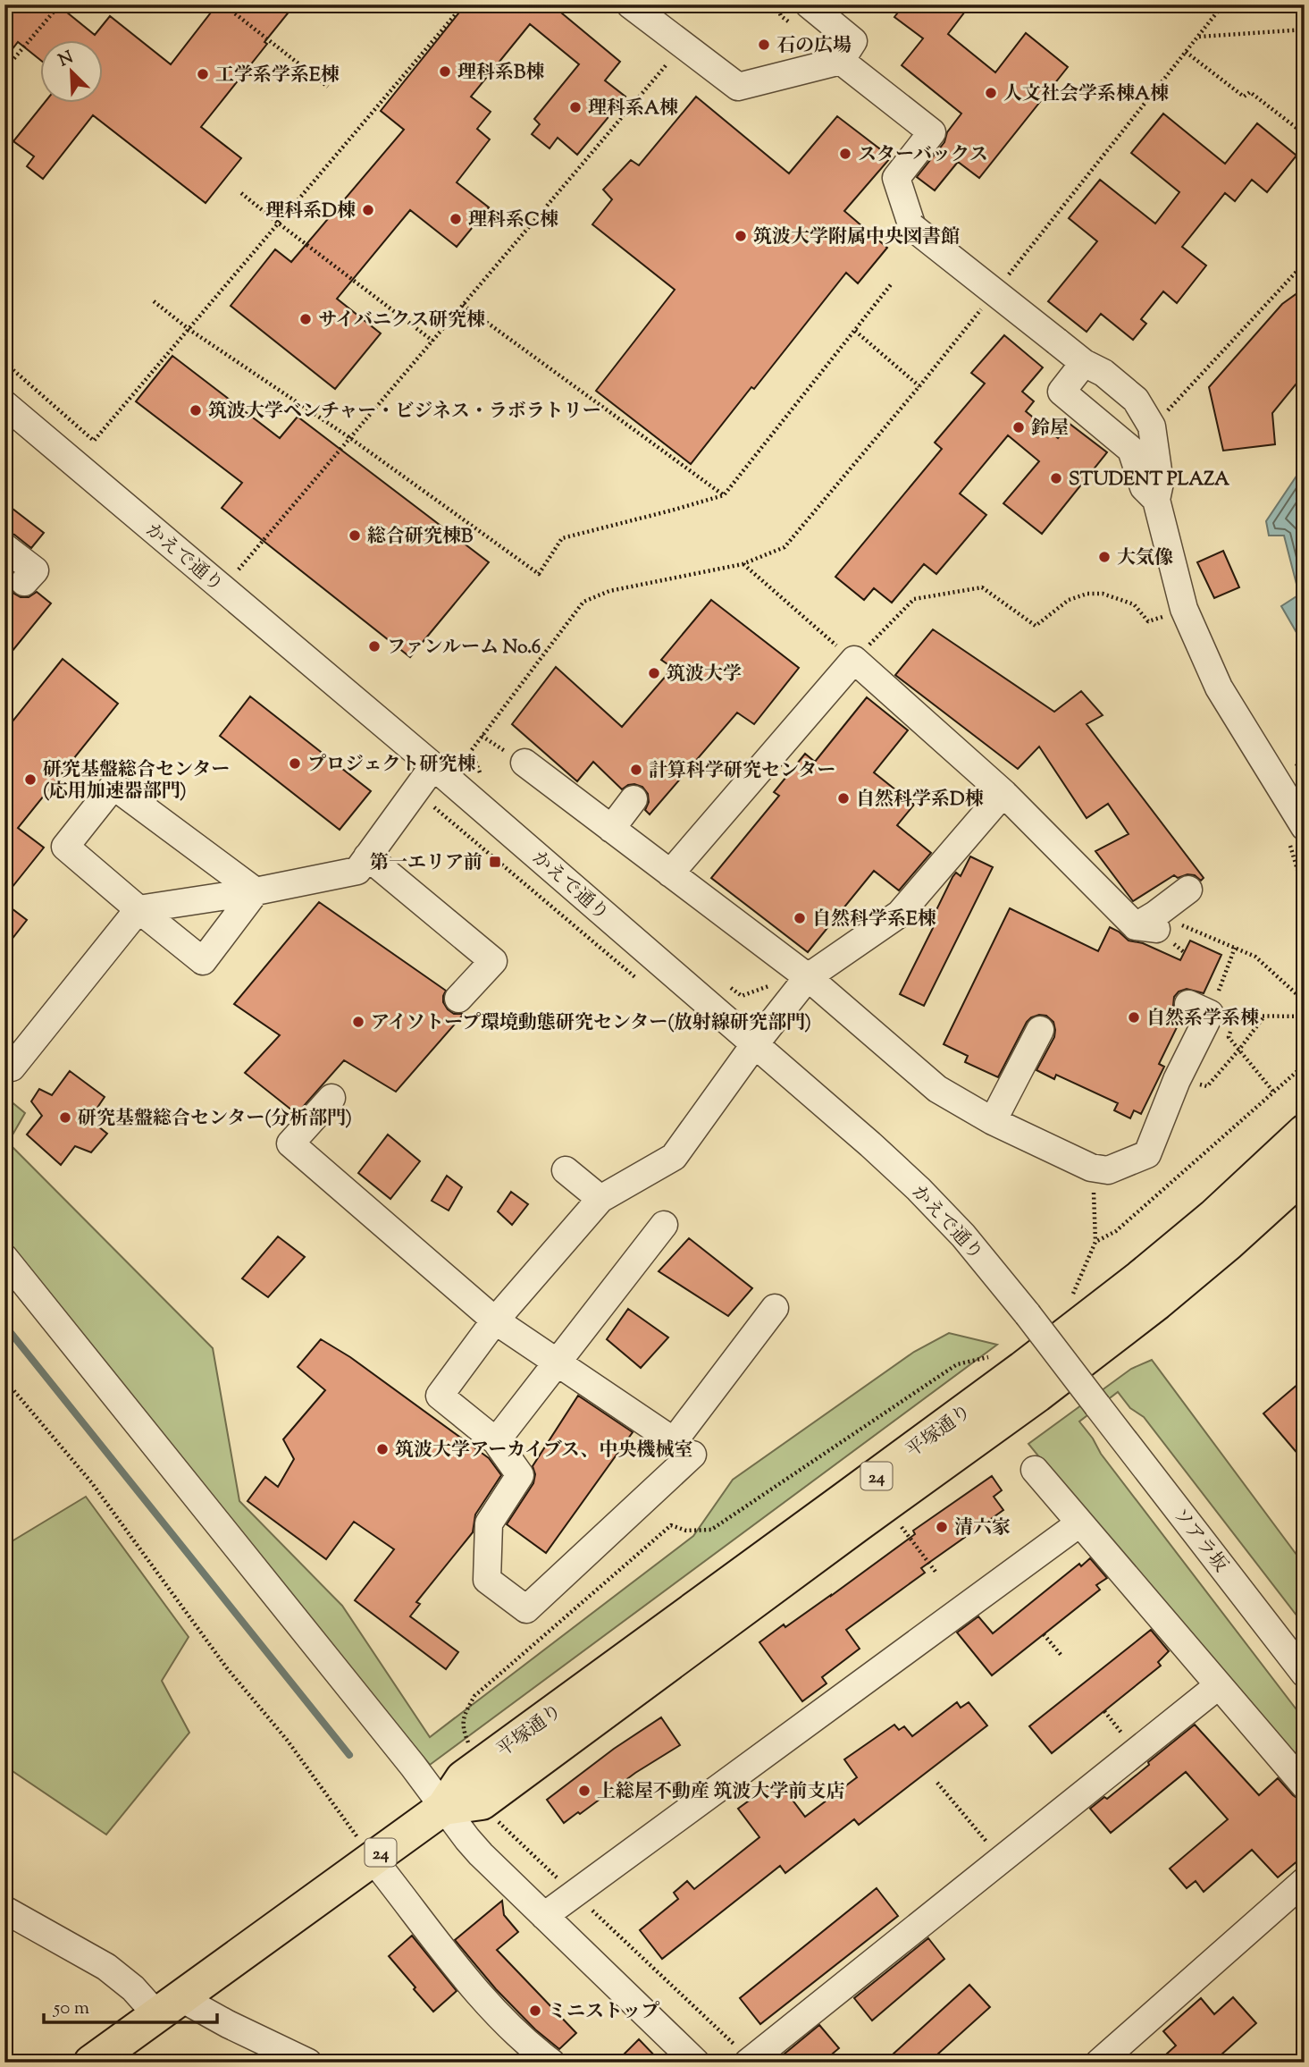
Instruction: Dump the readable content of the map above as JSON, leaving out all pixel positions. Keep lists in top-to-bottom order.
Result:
{
  "streets": {
    "main road": ["平塚通り", "24"],
    "street": ["かえで通り", "ソアラ坂"]
  },
  "crossings": [
    ["かえで通り", "ソアラ坂"]
  ],
  "places": {
    "other": [
      "石の広場",
      "理科系B棟",
      "工学系学系E棟",
      "人文社会学系棟A棟",
      "理科系A棟",
      "スターバックス",
      "理科系D棟",
      "理科系C棟",
      "筑波大学附属中央図書館",
      "サイバニクス研究棟",
      "筑波大学ベンチャー・ビジネス・ラボラトリー",
      "鈴屋",
      "STUDENT PLAZA",
      "総合研究棟B",
      "大気像",
      "ファンルーム No.6",
      "筑波大学",
      "プロジェクト研究棟",
      "計算科学研究センター",
      "研究基盤総合センター (応用加速器部門)",
      "自然科学系D棟",
      "自然科学系E棟",
      "自然系学系棟",
      "アイソトープ環境動態研究センター(放射線研究部門)",
      "研究基盤総合センター(分析部門)",
      "筑波大学アーカイブス、中央機械室",
      "清六家",
      "上総屋不動産 筑波大学前支店",
      "ミニストップ"
    ],
    "transit": ["第一エリア前"]
  },
  "scale_bar": "50 m",
  "north": "top left"
}
